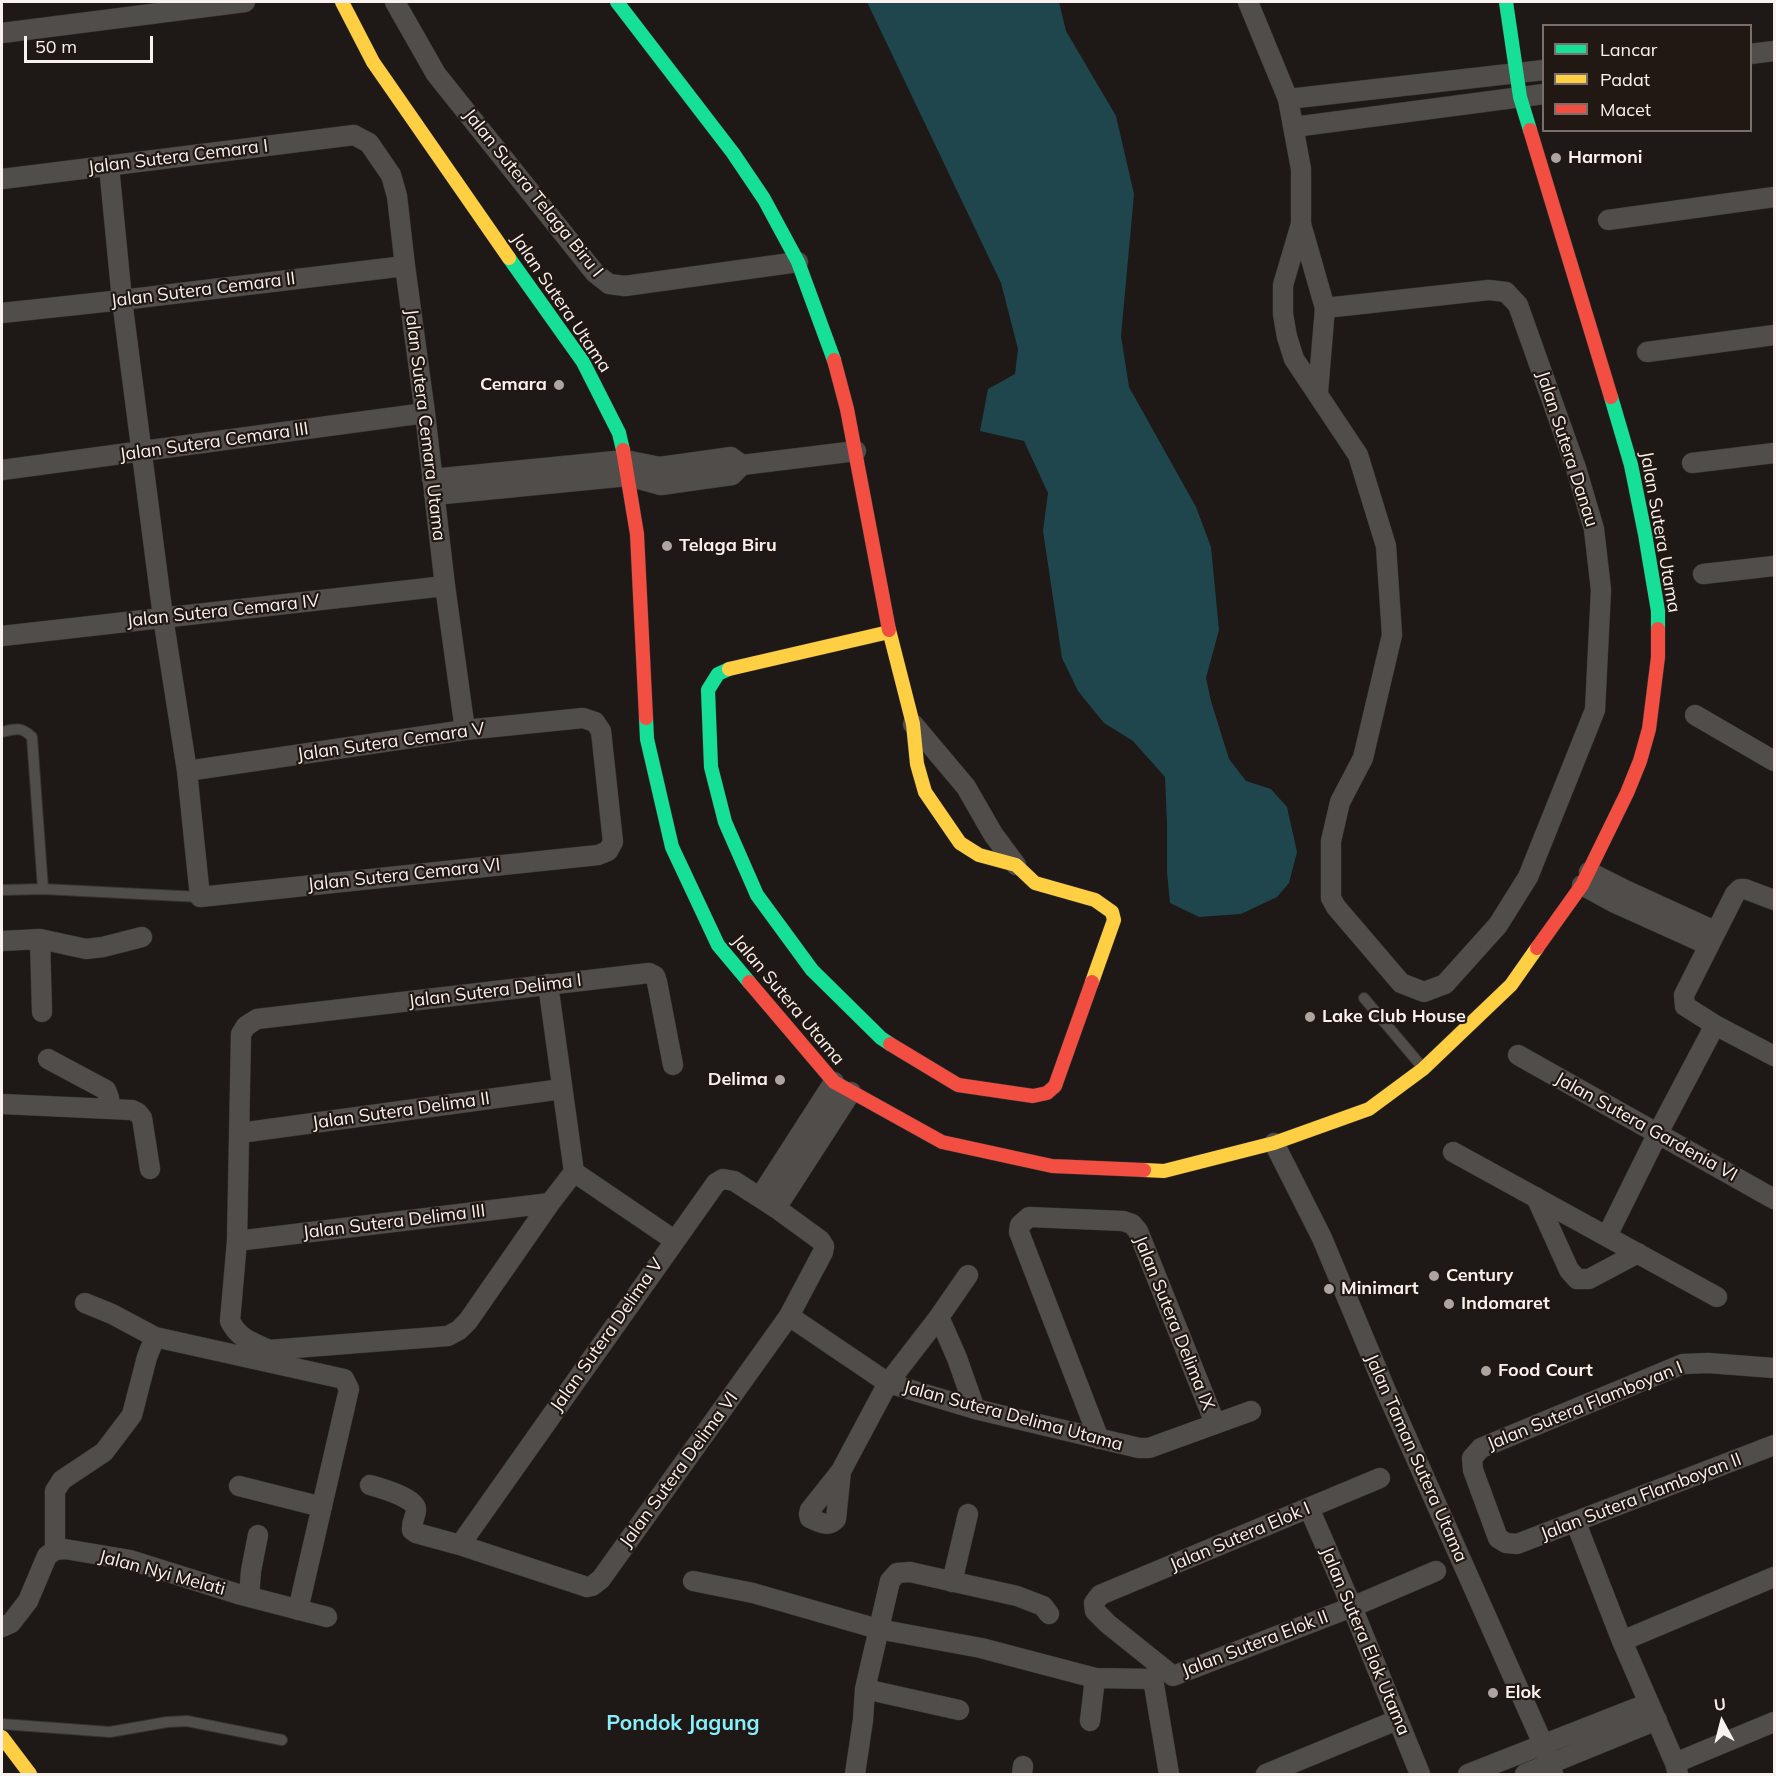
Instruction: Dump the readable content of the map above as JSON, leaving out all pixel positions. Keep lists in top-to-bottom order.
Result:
{
  "streets": {
    "street": [
      "Jalan Sutera Cemara I",
      "Jalan Sutera Telaga Biru I",
      "Jalan Sutera Cemara II",
      "Jalan Sutera Utama",
      "Jalan Sutera Cemara Utama",
      "Jalan Sutera Cemara III",
      "Jalan Sutera Danau",
      "Jalan Sutera Cemara IV",
      "Jalan Sutera Cemara V",
      "Jalan Sutera Cemara VI",
      "Jalan Sutera Delima I",
      "Jalan Sutera Delima II",
      "Jalan Sutera Gardenia VI",
      "Jalan Sutera Delima III",
      "Jalan Sutera Delima IX",
      "Jalan Sutera Delima V",
      "Jalan Sutera Flamboyan I",
      "Jalan Sutera Delima Utama",
      "Jalan Taman Sutera Utama",
      "Jalan Sutera Delima VI",
      "Jalan Sutera Flamboyan II",
      "Jalan Sutera Elok I",
      "Jalan Nyi Melati",
      "Jalan Sutera Elok Utama",
      "Jalan Sutera Elok II"
    ]
  },
  "crossings": [
    ["Jalan Sutera Cemara I", "Jalan Sutera Cemara Utama"],
    ["Jalan Sutera Cemara II", "Jalan Sutera Cemara Utama"],
    ["Jalan Sutera Utama", "Jalan Taman Sutera Utama"],
    ["Jalan Sutera Cemara Utama", "Jalan Sutera Cemara III"],
    ["Jalan Sutera Cemara Utama", "Jalan Sutera Cemara IV"],
    ["Jalan Sutera Cemara Utama", "Jalan Sutera Cemara V"],
    ["Jalan Sutera Cemara V", "Jalan Sutera Cemara VI"],
    ["Jalan Sutera Delima I", "Jalan Sutera Delima II"],
    ["Jalan Sutera Delima IX", "Jalan Sutera Delima Utama"],
    ["Jalan Sutera Delima V", "Jalan Sutera Delima VI"],
    ["Jalan Sutera Flamboyan I", "Jalan Sutera Flamboyan II"],
    ["Jalan Sutera Delima Utama", "Jalan Sutera Delima VI"],
    ["Jalan Sutera Elok I", "Jalan Sutera Elok Utama"],
    ["Jalan Sutera Elok I", "Jalan Sutera Elok II"],
    ["Jalan Sutera Elok Utama", "Jalan Sutera Elok II"]
  ],
  "districts": ["Pondok Jagung"],
  "places": [
    "Harmoni",
    "Cemara",
    "Telaga Biru",
    "Lake Club House",
    "Delima",
    "Century",
    "Minimart",
    "Indomaret",
    "Food Court",
    "Elok"
  ],
  "legend": ["Lancar", "Padat", "Macet"],
  "scale_bar": "50 m",
  "north": "top"
}
